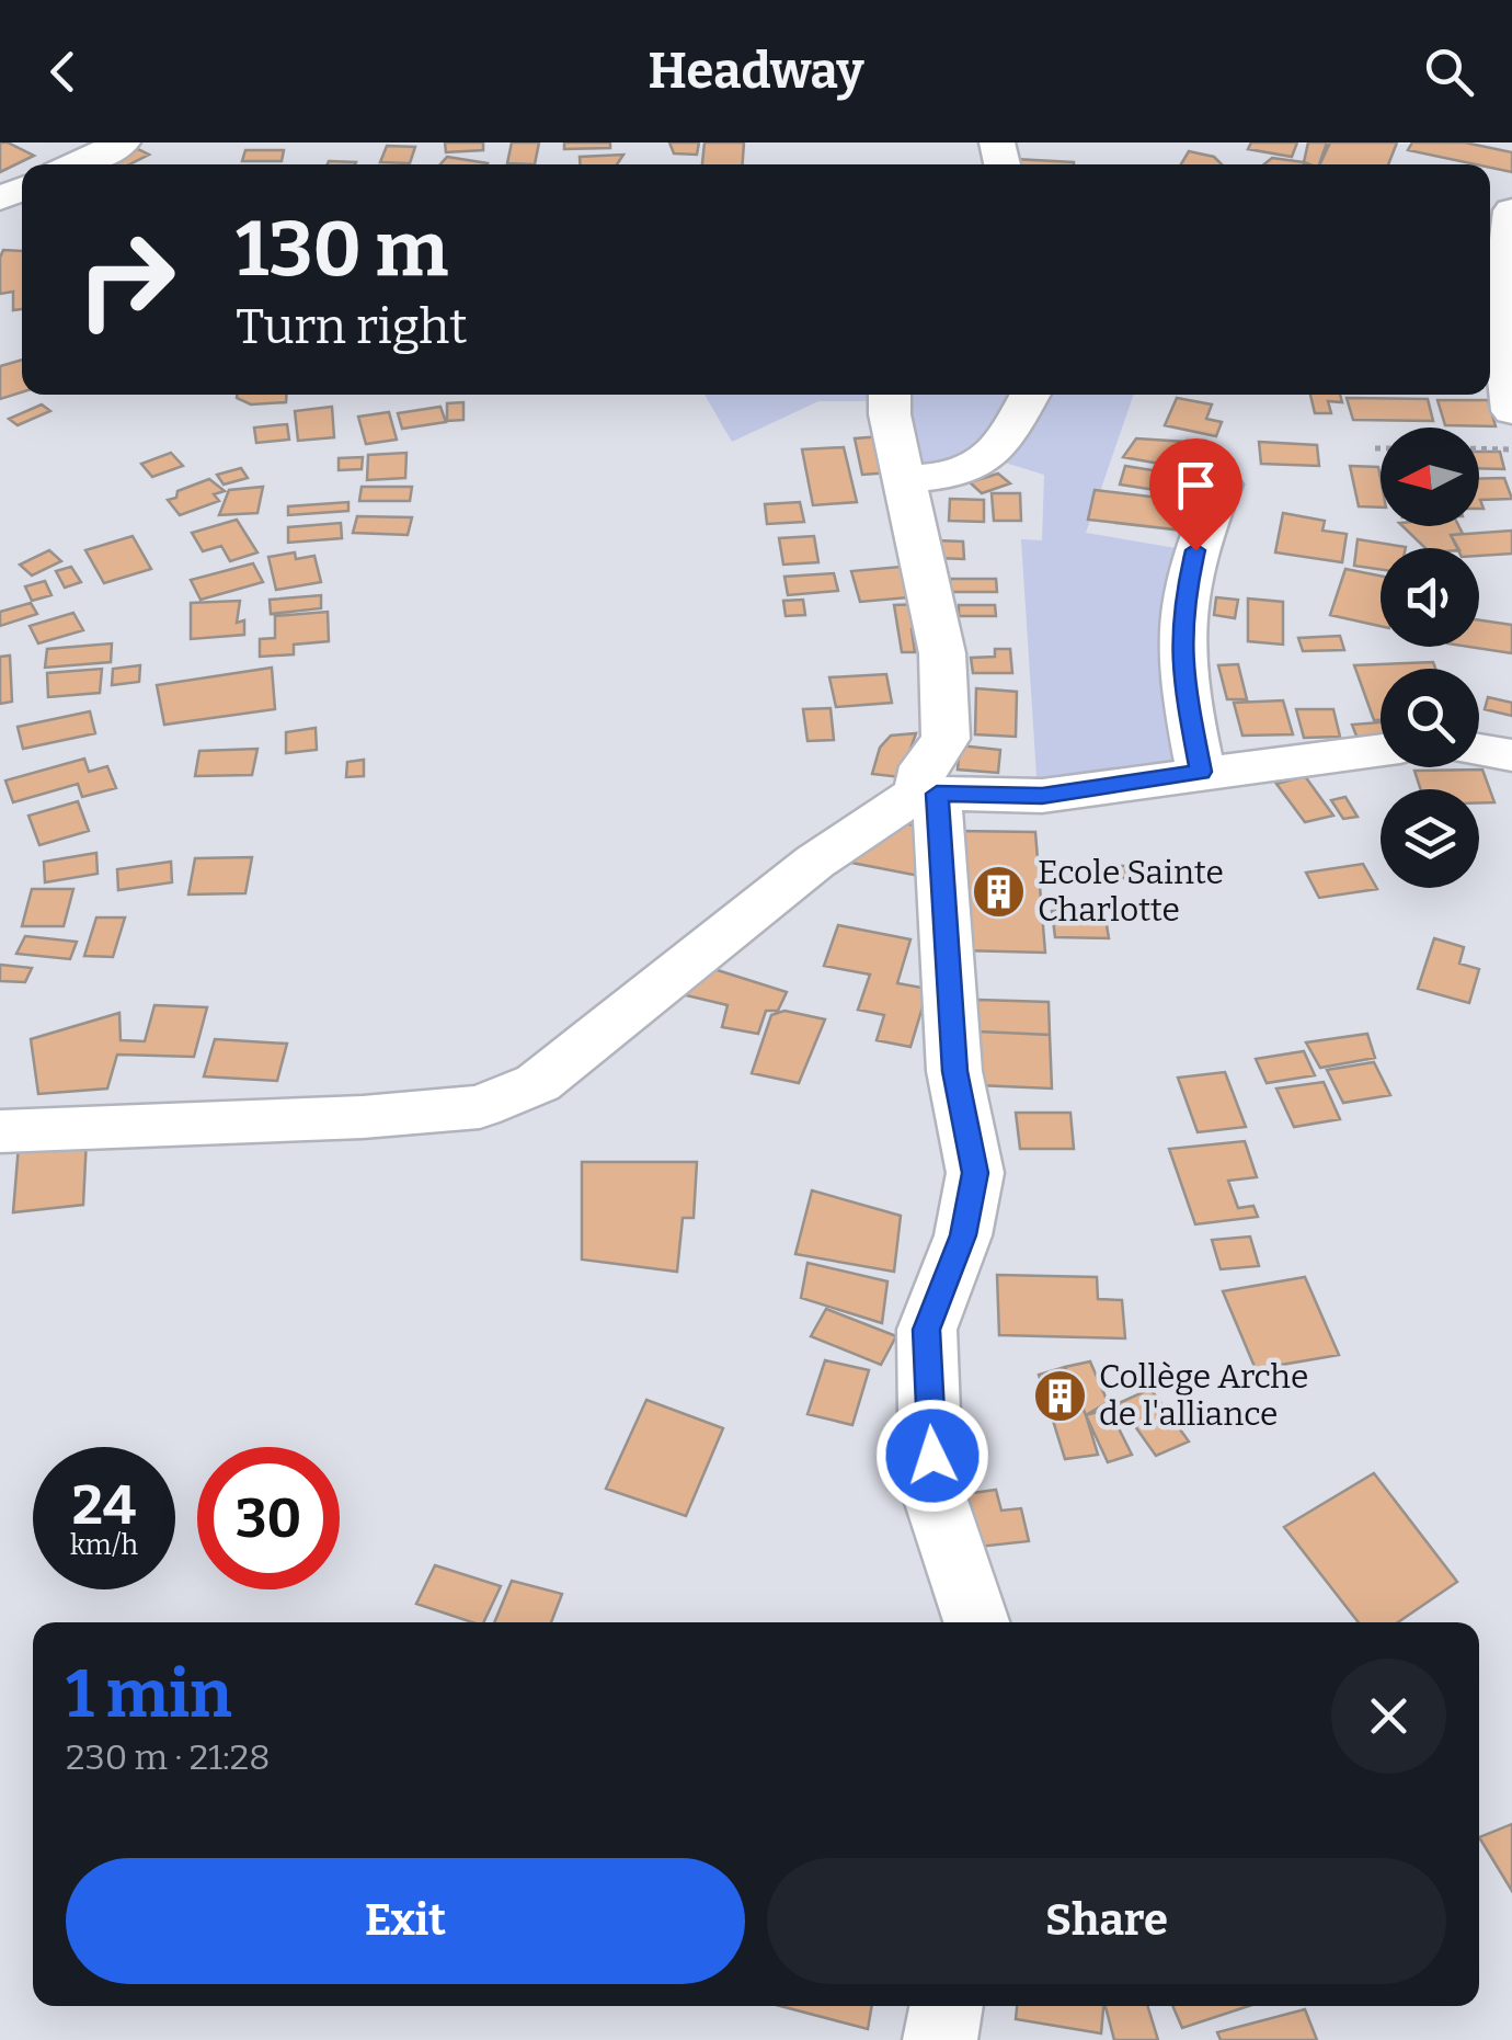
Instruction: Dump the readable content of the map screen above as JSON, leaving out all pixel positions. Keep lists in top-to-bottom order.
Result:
{
  "places": {
    "building": ["Ecole Sainte Charlotte", "Collège Arche de l'alliance"]
  },
  "north": "left",
  "page": {
    "header": "Headway",
    "turn": ["130 m", "Turn right"],
    "speed": "24 km/h",
    "limit": "30",
    "heading": ["1 min", "230 m · 21:28"],
    "buttons": ["Exit", "Share"]
  }
}
